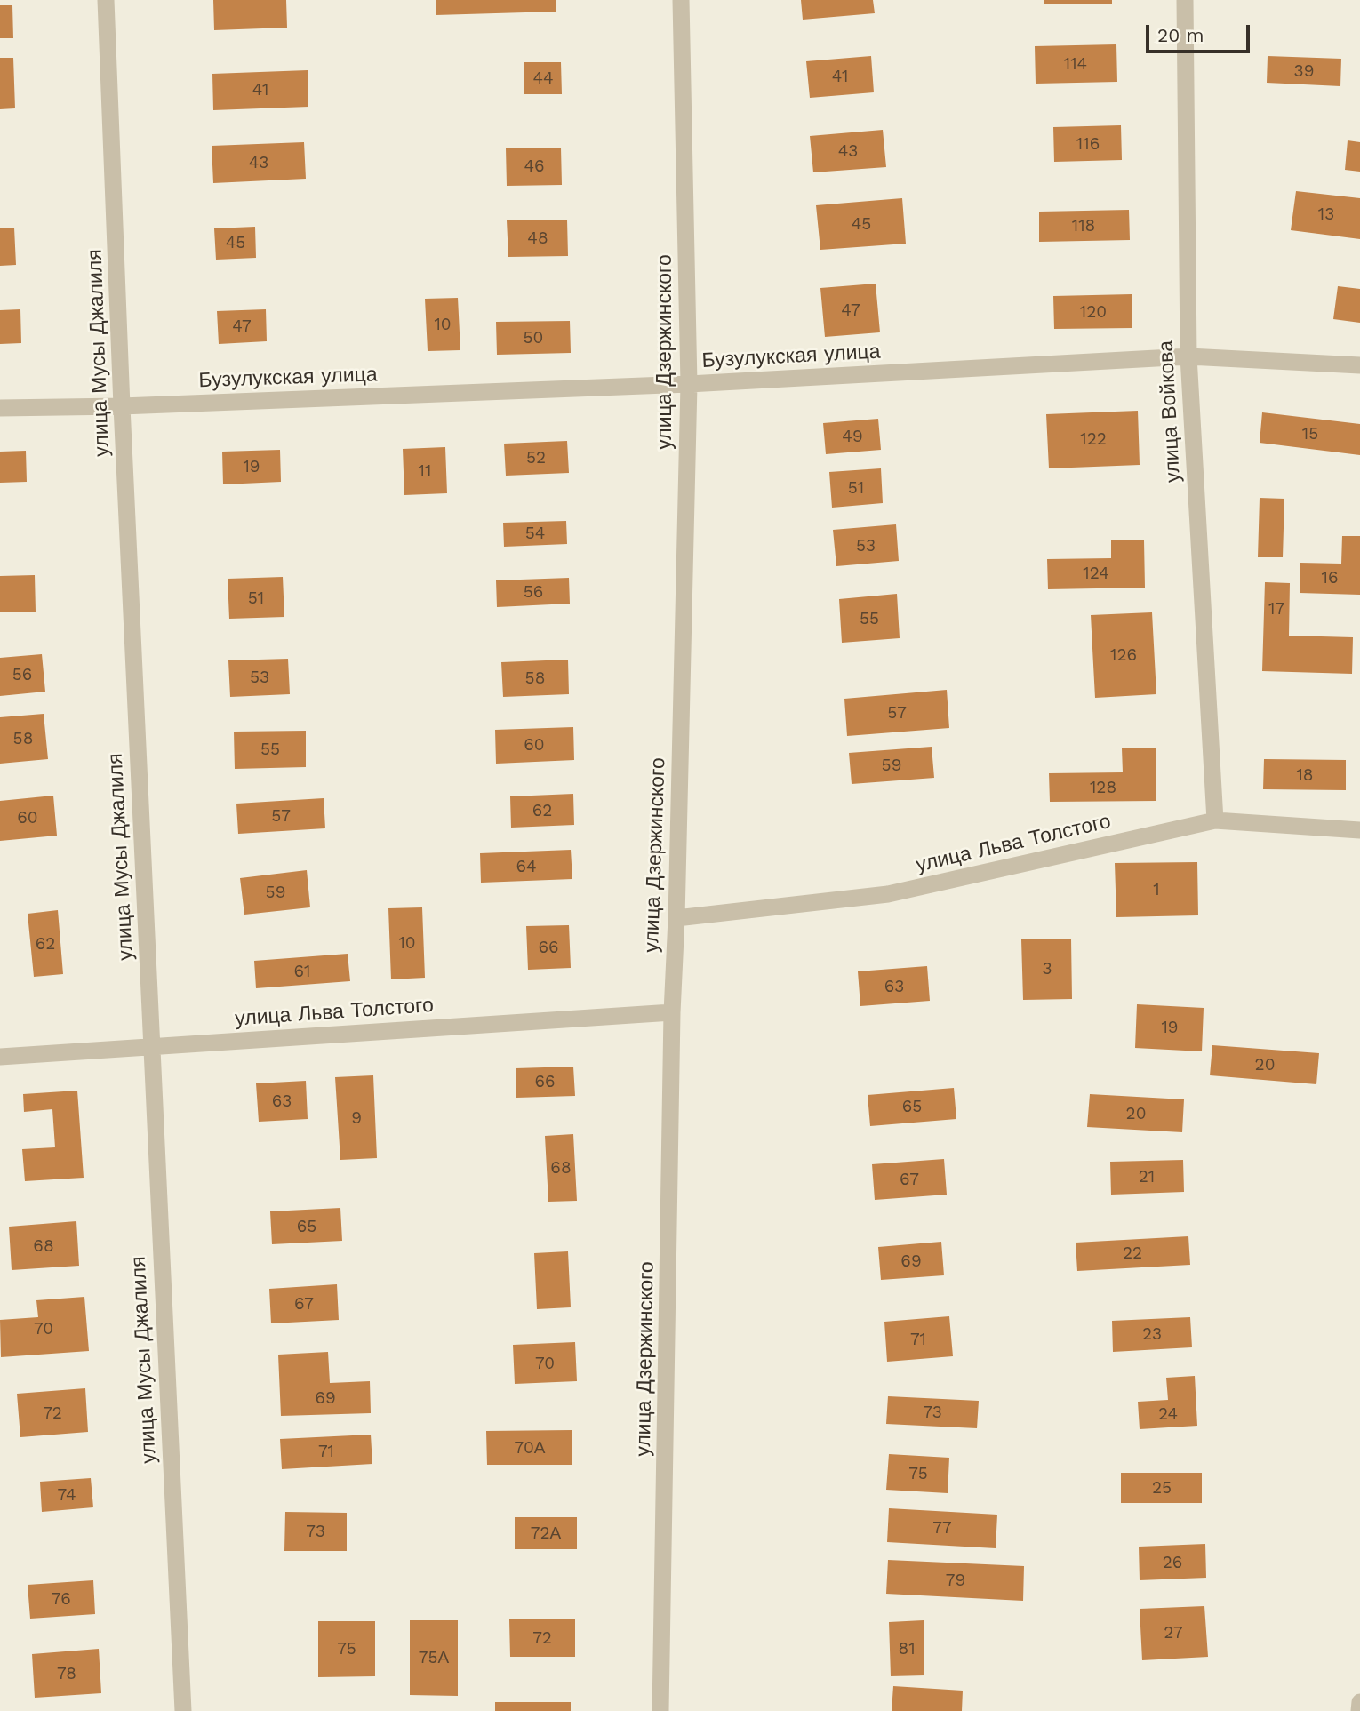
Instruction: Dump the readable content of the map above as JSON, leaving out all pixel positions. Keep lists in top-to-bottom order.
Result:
{
  "streets": {
    "street": [
      "улица Дзержинского",
      "улица Мусы Джалиля",
      "Бузулукская улица",
      "улица Войкова",
      "улица Льва Толстого"
    ]
  },
  "crossings": [
    ["улица Дзержинского", "Бузулукская улица"],
    ["улица Дзержинского", "улица Льва Толстого"],
    ["улица Мусы Джалиля", "Бузулукская улица"],
    ["улица Мусы Джалиля", "улица Льва Толстого"],
    ["Бузулукская улица", "улица Войкова"],
    ["улица Войкова", "улица Льва Толстого"]
  ],
  "house_numbers": [
    "114",
    "39",
    "41",
    "44",
    "41",
    "116",
    "43",
    "43",
    "46",
    "13",
    "45",
    "118",
    "48",
    "45",
    "47",
    "120",
    "10",
    "47",
    "50",
    "15",
    "49",
    "122",
    "52",
    "19",
    "11",
    "51",
    "54",
    "53",
    "124",
    "16",
    "56",
    "51",
    "17",
    "55",
    "126",
    "56",
    "53",
    "58",
    "57",
    "58",
    "60",
    "55",
    "59",
    "18",
    "128",
    "62",
    "57",
    "60",
    "64",
    "1",
    "59",
    "10",
    "62",
    "66",
    "3",
    "61",
    "63",
    "19",
    "20",
    "66",
    "63",
    "65",
    "20",
    "9",
    "68",
    "21",
    "67",
    "65",
    "68",
    "22",
    "69",
    "67",
    "70",
    "23",
    "71",
    "70",
    "69",
    "73",
    "72",
    "24",
    "70А",
    "71",
    "75",
    "25",
    "74",
    "77",
    "73",
    "72А",
    "26",
    "79",
    "76",
    "27",
    "72",
    "75",
    "81",
    "75А",
    "78"
  ],
  "scale_bar": "20 m"
}
